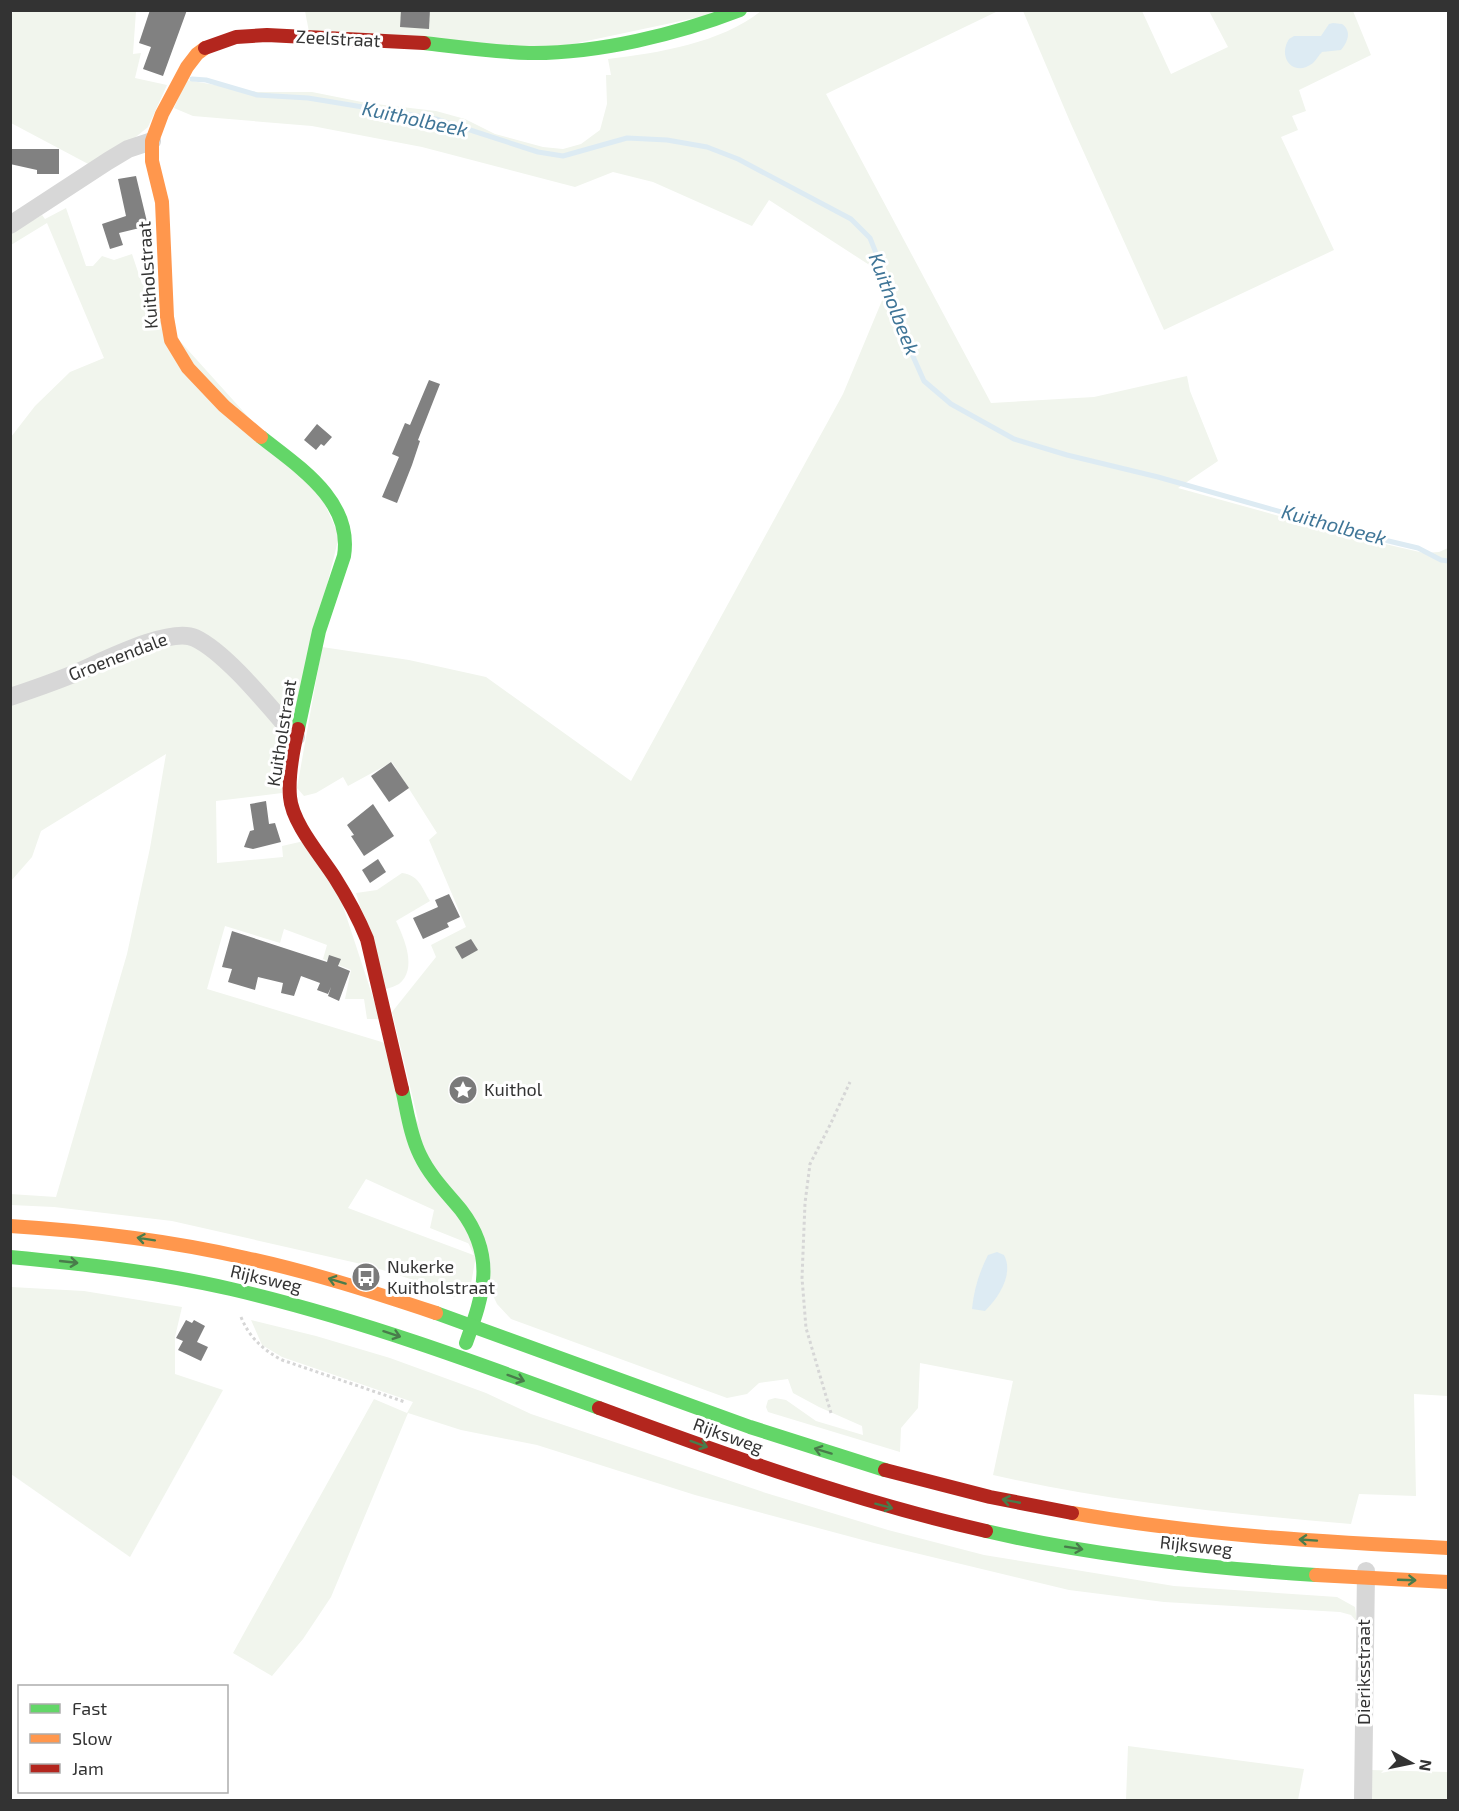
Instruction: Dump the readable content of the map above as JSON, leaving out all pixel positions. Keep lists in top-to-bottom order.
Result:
{
  "streets": {
    "main road": ["Zeelstraat", "Kuitholstraat", "Rijksweg"],
    "street": ["Groenendale", "Dieriksstraat"]
  },
  "crossings": [
    ["Zeelstraat", "Kuitholstraat"],
    ["Kuitholstraat", "Groenendale"],
    ["Kuitholstraat", "Rijksweg"],
    ["Rijksweg", "Dieriksstraat"]
  ],
  "water": ["Kuitholbeek"],
  "places": {
    "place": ["Kuithol"],
    "bus stop": ["Nukerke Kuitholstraat"]
  },
  "legend": ["Fast", "Slow", "Jam"],
  "north": "right"
}
